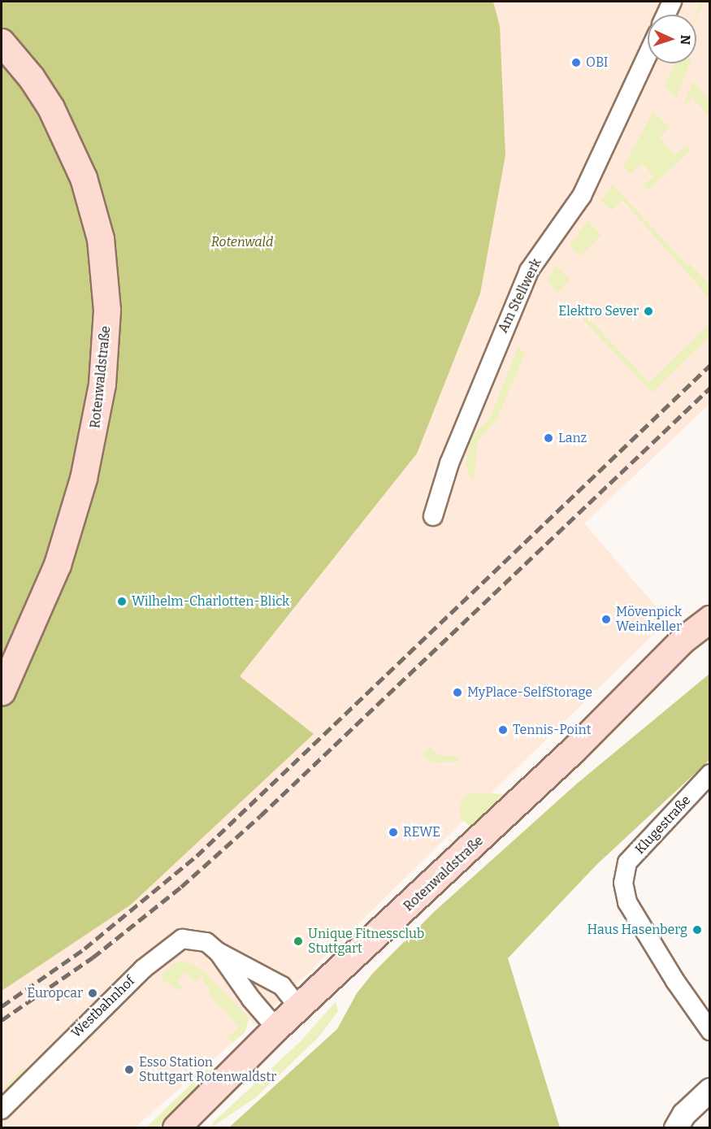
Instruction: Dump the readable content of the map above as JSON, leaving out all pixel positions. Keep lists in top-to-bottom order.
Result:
{
  "streets": {
    "main road": ["Rotenwaldstraße"],
    "street": ["Am Stellwerk", "Klugestraße", "Westbahnhof"]
  },
  "crossings": [
    ["Rotenwaldstraße", "Westbahnhof"]
  ],
  "parks": ["Rotenwald"],
  "places": [
    "OBI",
    "Elektro Sever",
    "Lanz",
    "Wilhelm-Charlotten-Blick",
    "Mövenpick Weinkeller",
    "MyPlace-SelfStorage",
    "Tennis-Point",
    "REWE",
    "Haus Hasenberg",
    "Unique Fitnessclub Stuttgart",
    "Europcar",
    "Esso Station Stuttgart Rotenwaldstr"
  ],
  "north": "right"
}
